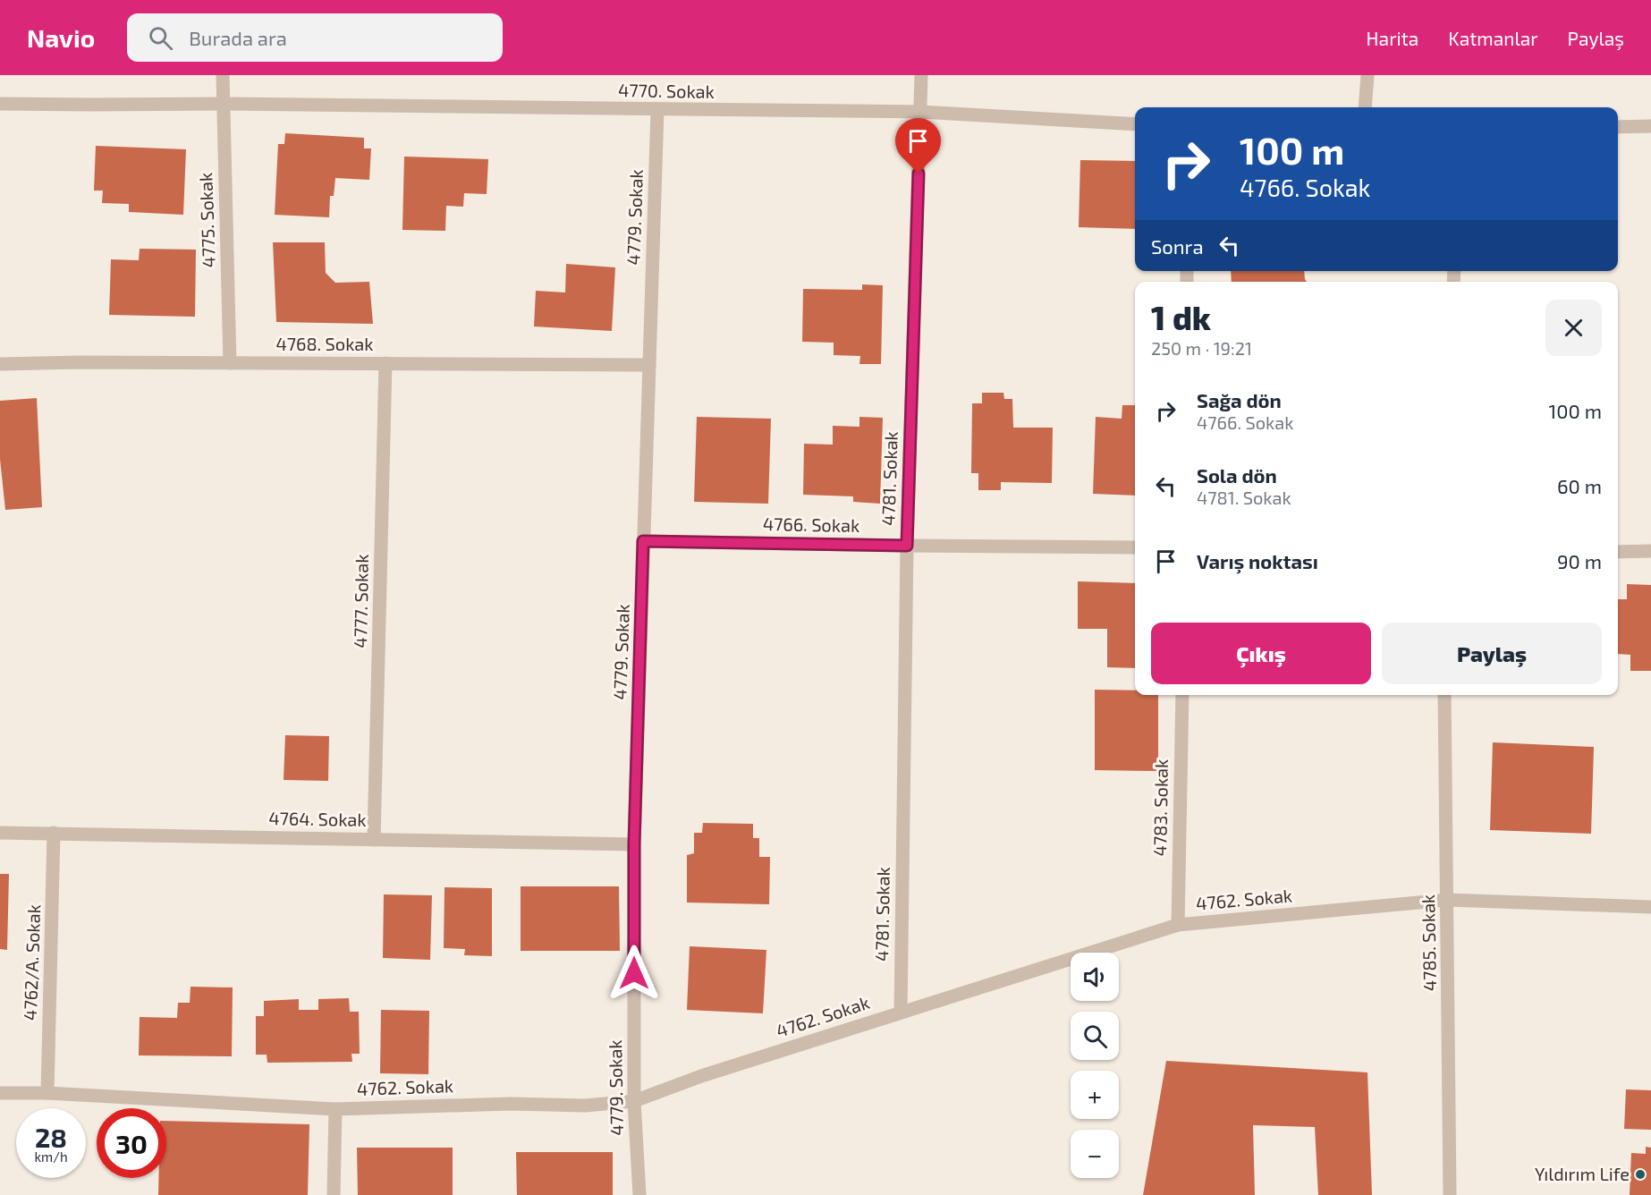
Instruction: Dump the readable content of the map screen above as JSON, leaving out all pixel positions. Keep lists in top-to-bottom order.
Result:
{
  "streets": {
    "street": [
      "4770. Sokak",
      "4779. Sokak",
      "4775. Sokak",
      "4768. Sokak",
      "4781. Sokak",
      "4766. Sokak",
      "4777. Sokak",
      "4783. Sokak",
      "4764. Sokak",
      "4762. Sokak",
      "4785. Sokak",
      "4762/A. Sokak"
    ]
  },
  "crossings": [
    ["4770. Sokak", "4779. Sokak"],
    ["4770. Sokak", "4775. Sokak"],
    ["4770. Sokak", "4781. Sokak"],
    ["4779. Sokak", "4768. Sokak"],
    ["4779. Sokak", "4766. Sokak"],
    ["4779. Sokak", "4764. Sokak"],
    ["4779. Sokak", "4762. Sokak"],
    ["4775. Sokak", "4768. Sokak"],
    ["4768. Sokak", "4777. Sokak"],
    ["4781. Sokak", "4766. Sokak"],
    ["4781. Sokak", "4762. Sokak"],
    ["4777. Sokak", "4764. Sokak"],
    ["4783. Sokak", "4762. Sokak"],
    ["4764. Sokak", "4762/A. Sokak"],
    ["4762. Sokak", "4785. Sokak"],
    ["4762. Sokak", "4762/A. Sokak"]
  ],
  "places": ["Yıldırım Life"],
  "page": {
    "header": "Navio",
    "search": "Burada ara",
    "nav": ["Harita", "Katmanlar", "Paylaş"],
    "turn": ["100 m", "4766. Sokak"],
    "then": "Sonra",
    "heading": ["1 dk", "250 m · 19:21"],
    "list": [
      {
        "name": "Sağa dön",
        "note": "4766. Sokak",
        "value": "100 m"
      },
      {
        "name": "Sola dön",
        "note": "4781. Sokak",
        "value": "60 m"
      },
      {
        "name": "Varış noktası",
        "value": "90 m"
      }
    ],
    "buttons": ["Çıkış", "Paylaş"],
    "map_buttons": ["+", "−"],
    "speed": "28 km/h",
    "limit": "30"
  }
}
